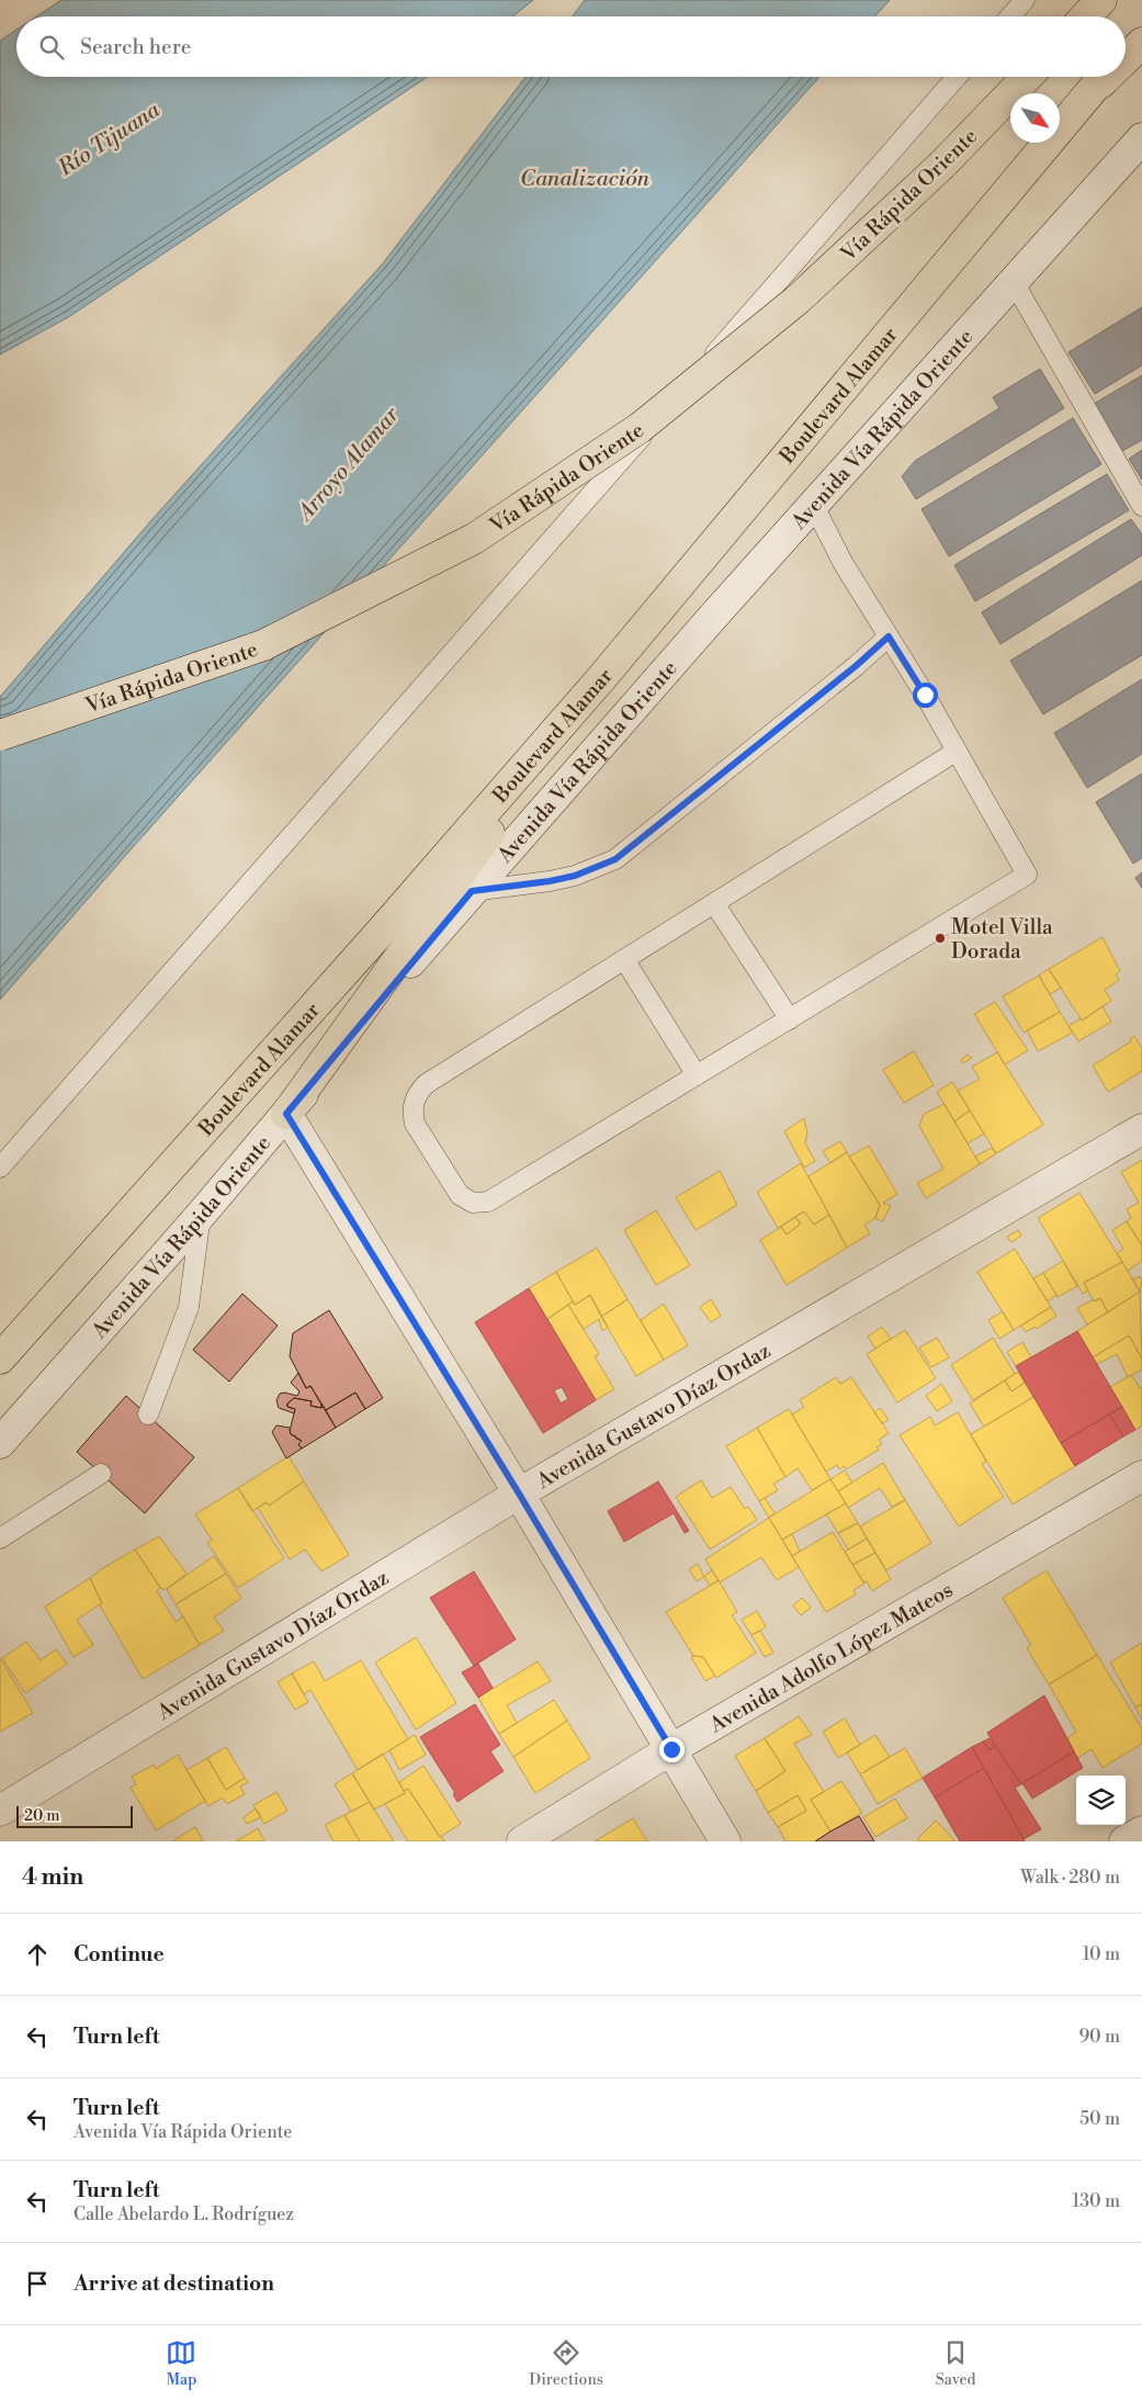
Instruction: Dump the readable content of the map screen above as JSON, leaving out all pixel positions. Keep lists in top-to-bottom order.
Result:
{
  "streets": {
    "highway": ["Vía Rápida Oriente", "Boulevard Alamar"],
    "street": ["Avenida Vía Rápida Oriente", "Avenida Gustavo Díaz Ordaz", "Avenida Adolfo López Mateos"]
  },
  "water": ["Río Tijuana", "Canalización", "Arroyo Alamar"],
  "places": ["Motel Villa Dorada"],
  "scale_bar": "20 m",
  "north": "bottom right",
  "page": {
    "search": "Search here",
    "scale": "20 m",
    "heading": ["4 min", "Walk · 280 m"],
    "list": [
      ["Continue", "10 m"],
      ["Turn left", "90 m"],
      ["Turn left", "Avenida Vía Rápida Oriente", "50 m"],
      ["Turn left", "Calle Abelardo L. Rodríguez", "130 m"],
      "Arrive at destination"
    ],
    "nav": ["Map", "Directions", "Saved"]
  }
}
